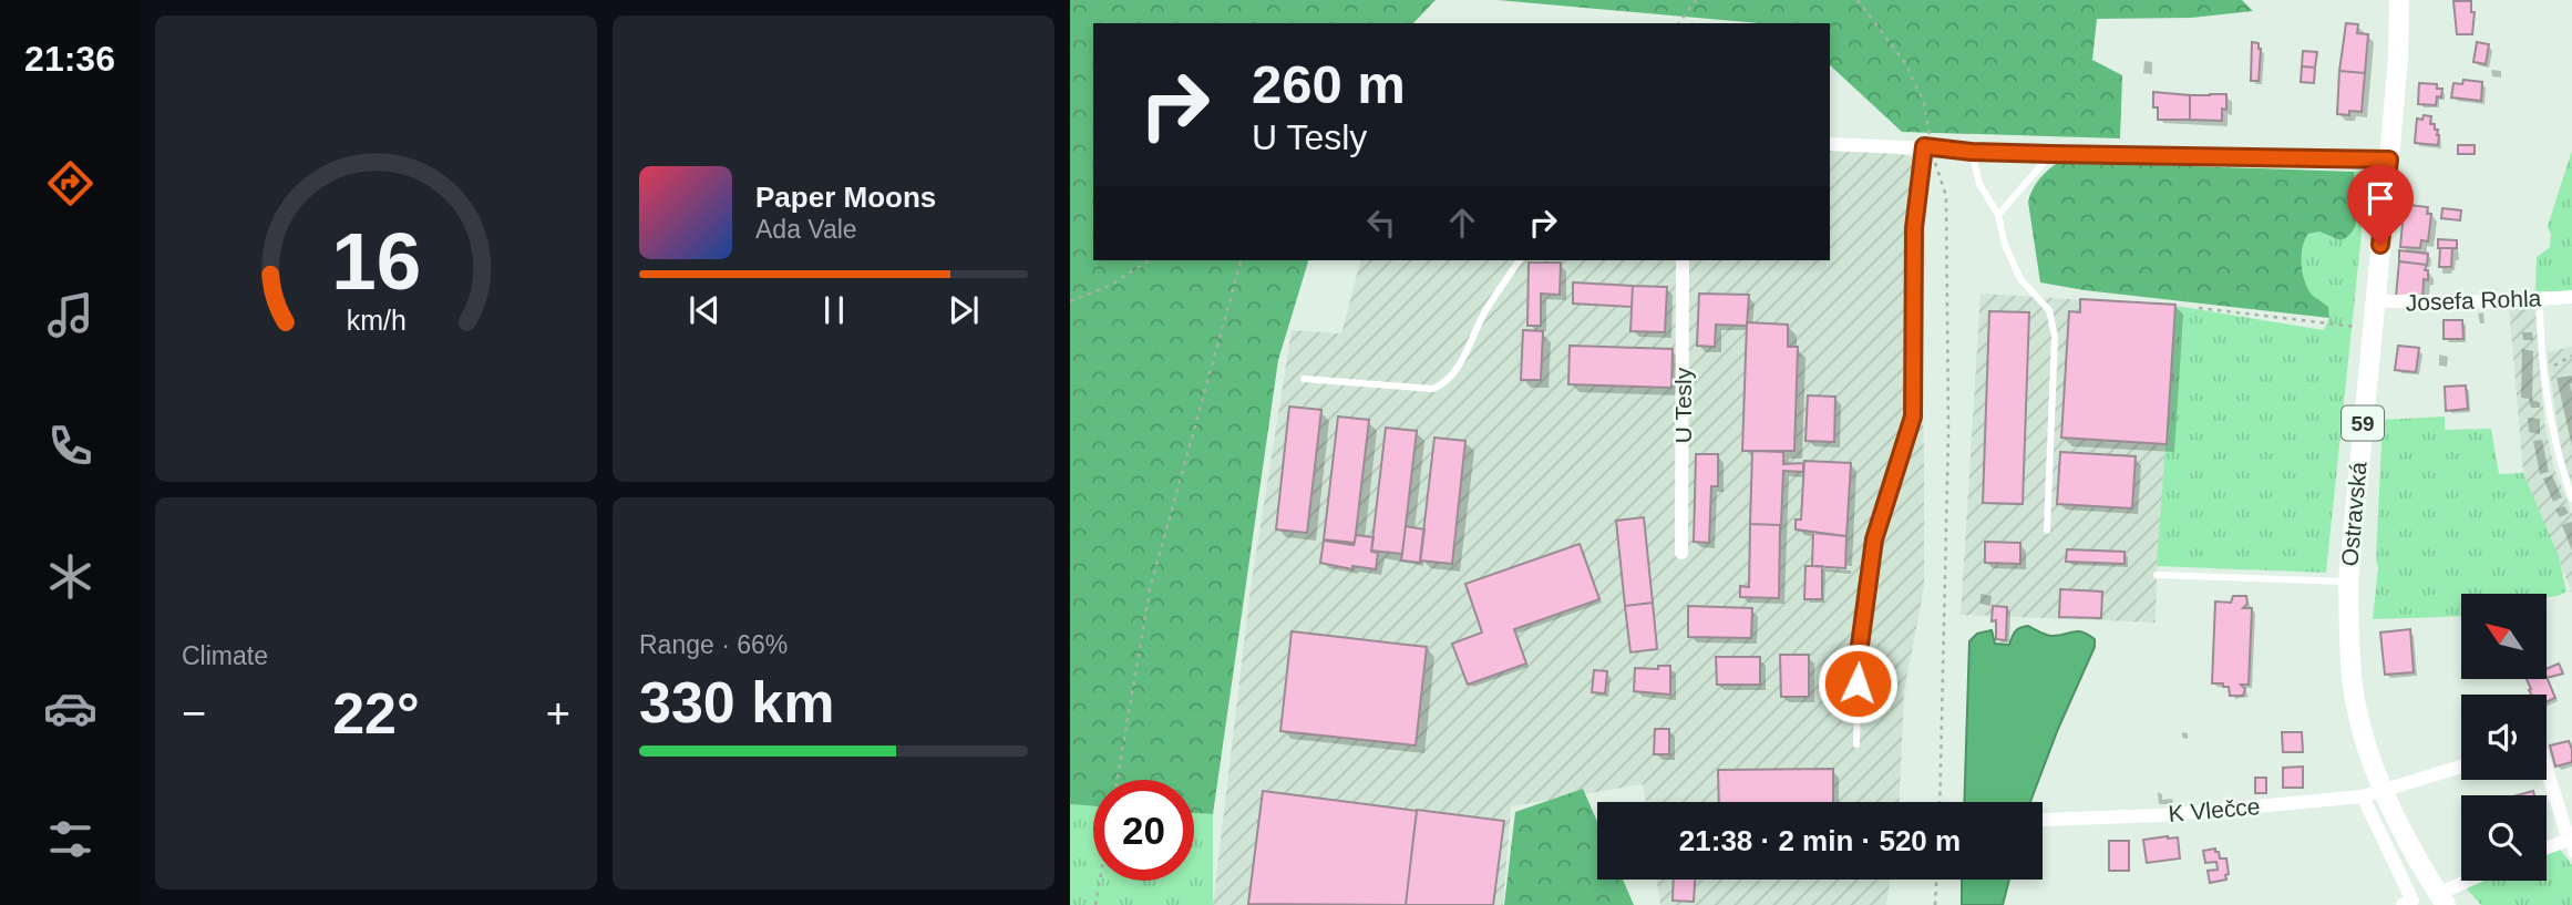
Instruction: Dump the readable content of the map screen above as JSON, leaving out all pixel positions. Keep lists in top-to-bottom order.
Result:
{
  "streets": {
    "main road": ["59", "Ostravská"],
    "street": ["Josefa Rohla", "U Tesly", "K Vlečce"]
  },
  "crossings": [
    ["Josefa Rohla", "Ostravská"],
    ["Ostravská", "K Vlečce"]
  ],
  "north": "top left",
  "page": {
    "tabs": "21:36",
    "turn": ["260 m", "U Tesly"],
    "song": ["Paper Moons", "Ada Vale"],
    "tile": [
      "Climate",
      ["Range · 66%", "330 km"]
    ],
    "heat": ["−", "22°", "+"],
    "limit": "20",
    "trip": "21:38 · 2 min · 520 m",
    "gauge": ["16", "km/h"]
  }
}
